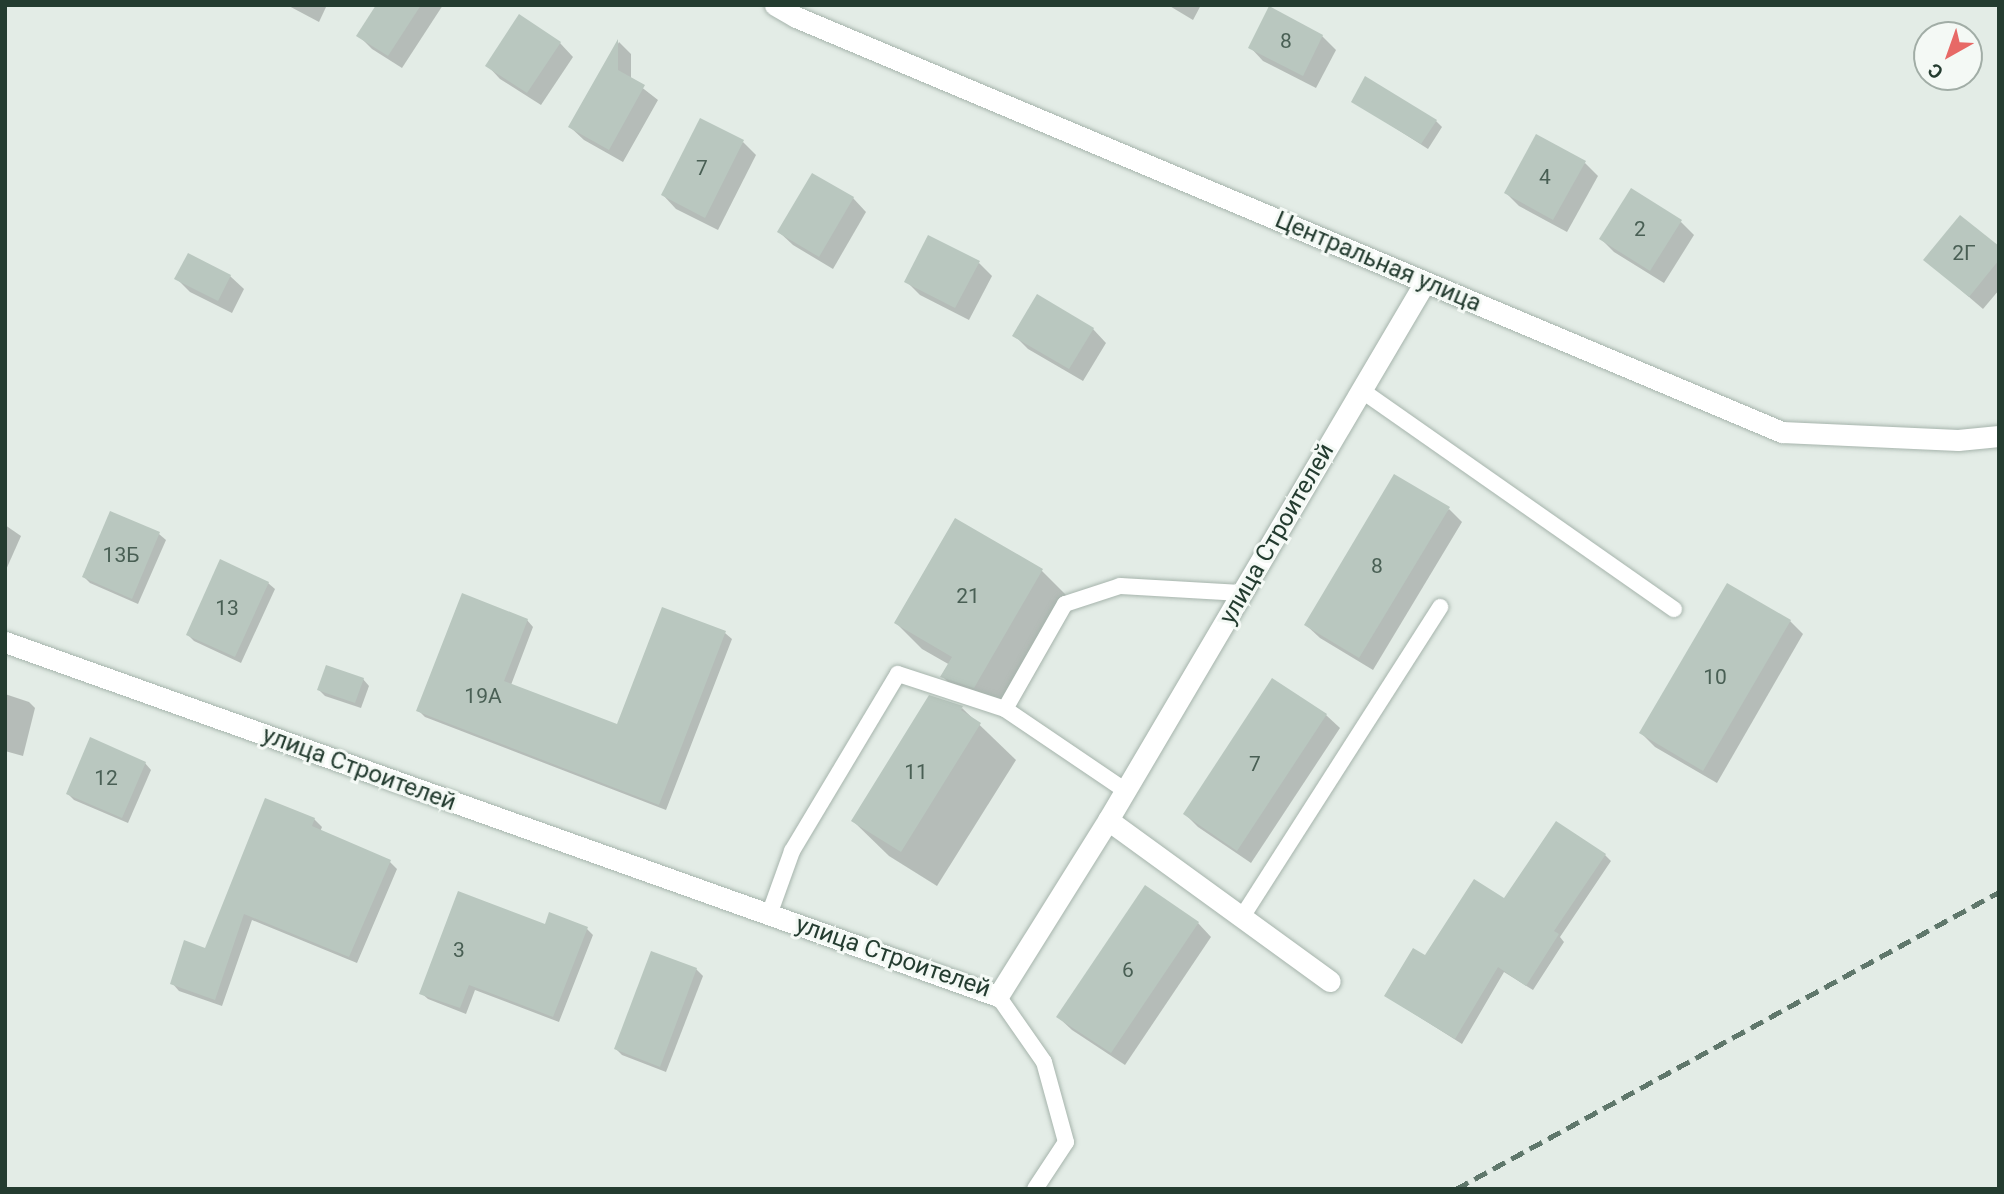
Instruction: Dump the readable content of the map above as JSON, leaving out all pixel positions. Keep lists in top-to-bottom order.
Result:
{
  "streets": {
    "street": ["Центральная улица", "улица Строителей"]
  },
  "crossings": [
    ["Центральная улица", "улица Строителей"]
  ],
  "house_numbers": [
    "8",
    "7",
    "4",
    "2",
    "2Г",
    "13Б",
    "8",
    "21",
    "13",
    "10",
    "19А",
    "7",
    "11",
    "12",
    "3",
    "6"
  ],
  "north": "bottom left"
}
